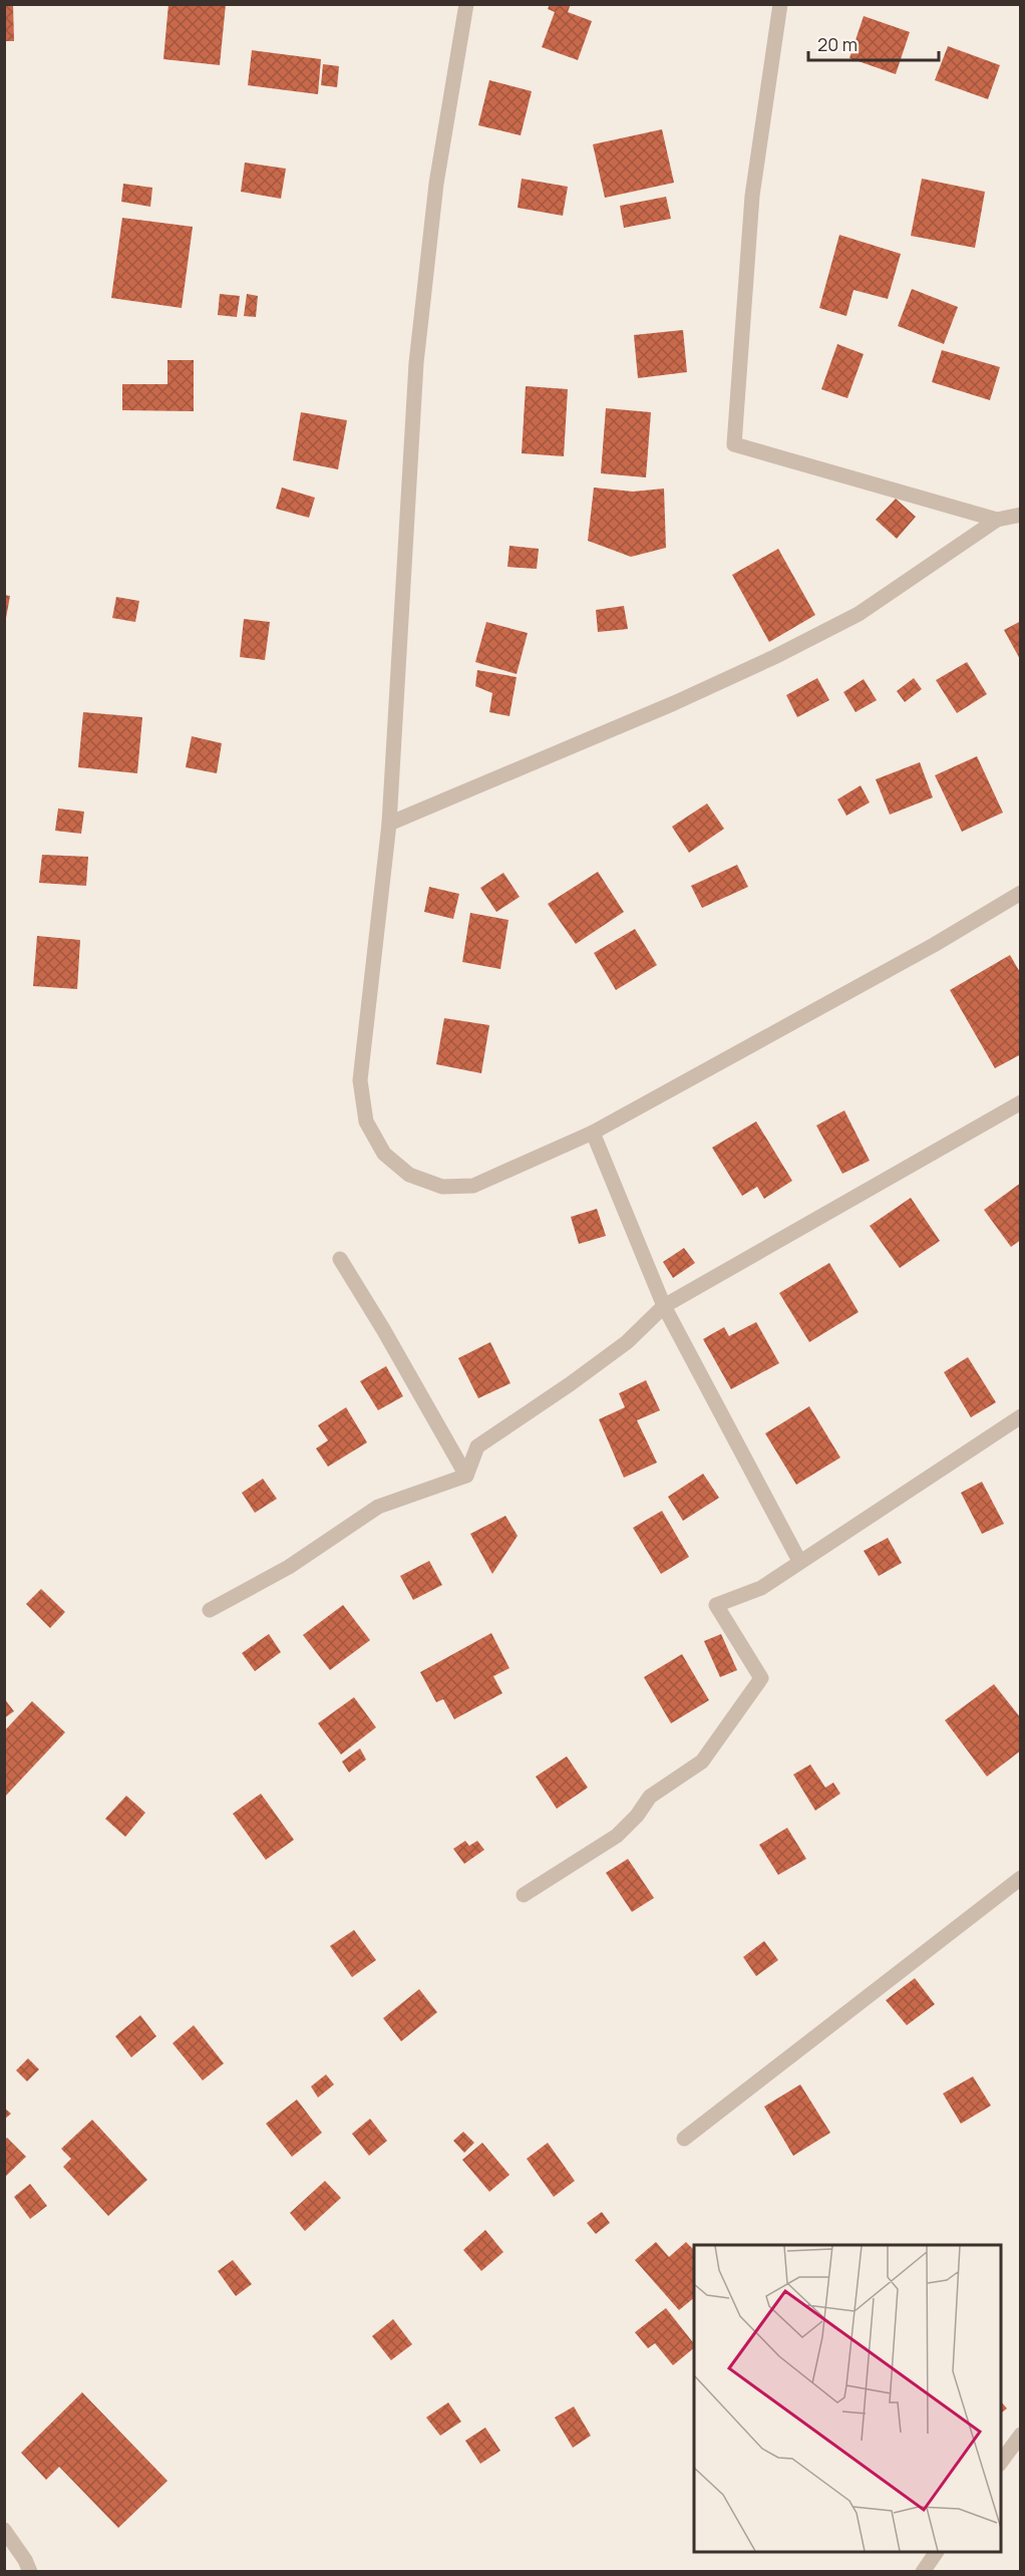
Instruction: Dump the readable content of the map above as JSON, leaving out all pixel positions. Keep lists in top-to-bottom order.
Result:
{
  "scale_bar": "20 m"
}
